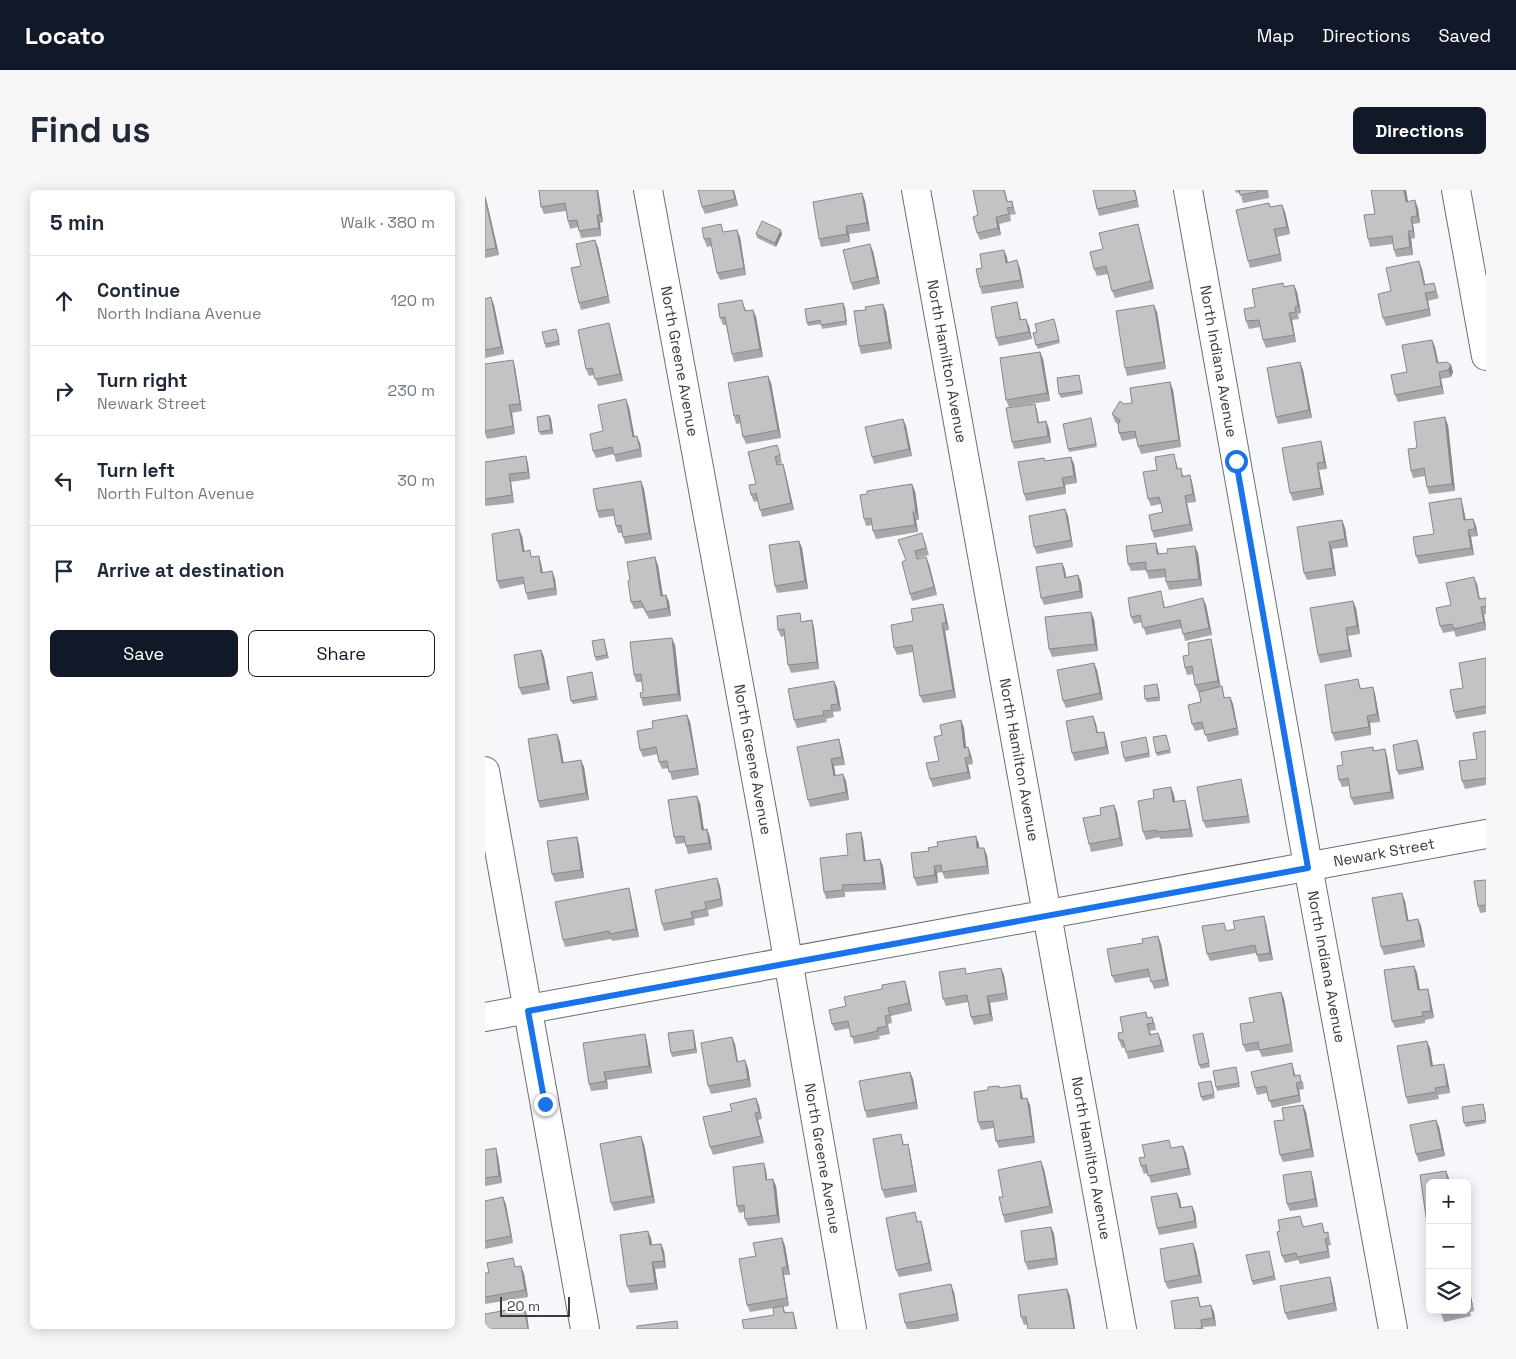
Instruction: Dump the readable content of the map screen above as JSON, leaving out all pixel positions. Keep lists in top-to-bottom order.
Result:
{
  "streets": {
    "street": [
      "North Greene Avenue",
      "North Hamilton Avenue",
      "North Indiana Avenue",
      "Newark Street"
    ]
  },
  "crossings": [
    ["North Greene Avenue", "Newark Street"],
    ["North Hamilton Avenue", "Newark Street"],
    ["North Indiana Avenue", "Newark Street"]
  ],
  "scale_bar": "20 m",
  "page": {
    "header": "Locato",
    "nav": ["Map", "Directions", "Saved"],
    "buttons": [
      "Directions",
      ["Save", "Share"]
    ],
    "title": "Find us",
    "heading": ["5 min", "Walk · 380 m"],
    "list": [
      ["Continue", "North Indiana Avenue", "120 m"],
      ["Turn right", "Newark Street", "230 m"],
      ["Turn left", "North Fulton Avenue", "30 m"],
      "Arrive at destination"
    ],
    "map_buttons": ["+", "−"],
    "scale": "20 m"
  }
}
